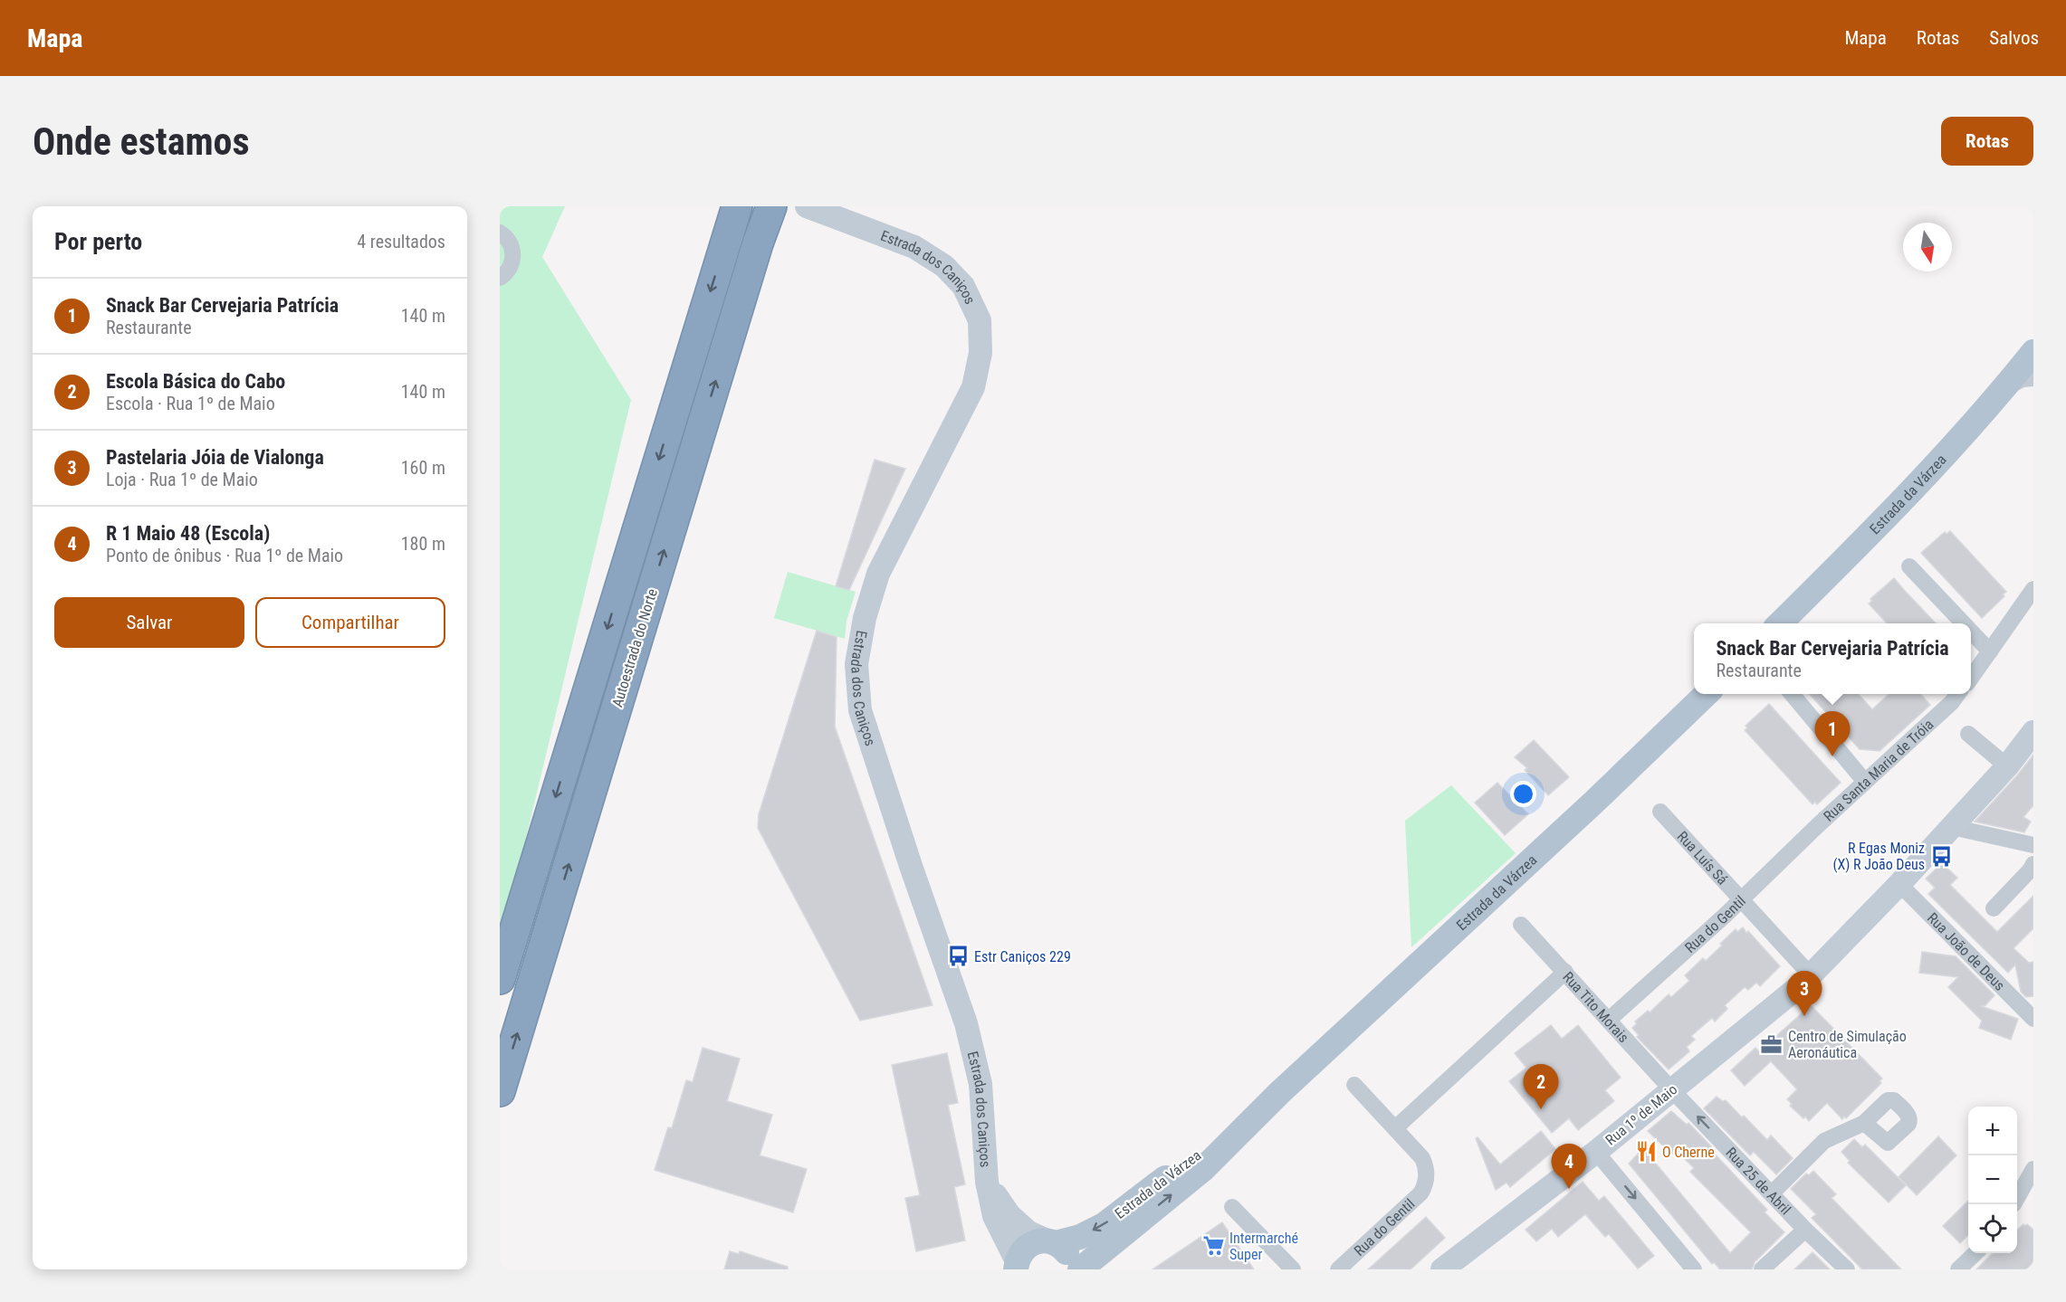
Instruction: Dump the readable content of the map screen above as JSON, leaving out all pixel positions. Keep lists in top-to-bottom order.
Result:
{
  "streets": {
    "highway": ["Autoestrada do Norte"],
    "main road": ["Estrada da Várzea"],
    "street": [
      "Estrada dos Caniços",
      "Rua Santa Maria de Tróia",
      "Rua Luís Sá",
      "Rua do Gentil",
      "Rua João de Deus",
      "Rua Tito Morais",
      "Rua 1º de Maio",
      "Rua 25 de Abril"
    ]
  },
  "crossings": [
    ["Estrada dos Caniços", "Estrada da Várzea"],
    ["Rua Santa Maria de Tróia", "Rua do Gentil"],
    ["Rua Luís Sá", "Rua do Gentil"],
    ["Rua Luís Sá", "Rua 1º de Maio"],
    ["Rua do Gentil", "Rua Tito Morais"],
    ["Rua João de Deus", "Rua 1º de Maio"],
    ["Rua Tito Morais", "Rua 1º de Maio"],
    ["Rua Tito Morais", "Rua 25 de Abril"],
    ["Rua 1º de Maio", "Rua 25 de Abril"]
  ],
  "places": {
    "bus stop": ["R Egas Moniz (X) R João Deus", "Estr Caniços 229"],
    "office": ["Centro de Simulação Aeronáutica"],
    "restaurant": ["O Cherne"],
    "supermarket": ["Intermarché Super"]
  },
  "north": "bottom",
  "page": {
    "header": "Mapa",
    "nav": ["Mapa", "Rotas", "Salvos"],
    "buttons": [
      "Rotas",
      ["Salvar", "Compartilhar"]
    ],
    "title": "Onde estamos",
    "heading": ["Por perto", "4 resultados"],
    "list": [
      {
        "mark": "1",
        "name": "Snack Bar Cervejaria Patrícia",
        "note": "Restaurante",
        "value": "140 m"
      },
      {
        "mark": "2",
        "name": "Escola Básica do Cabo",
        "note": "Escola · Rua 1º de Maio",
        "value": "140 m"
      },
      {
        "mark": "3",
        "name": "Pastelaria Jóia de Vialonga",
        "note": "Loja · Rua 1º de Maio",
        "value": "160 m"
      },
      {
        "mark": "4",
        "name": "R 1 Maio 48 (Escola)",
        "note": "Ponto de ônibus · Rua 1º de Maio",
        "value": "180 m"
      }
    ],
    "popup": ["Snack Bar Cervejaria Patrícia", "Restaurante"],
    "pins": [
      "1",
      "3",
      "2",
      "4"
    ],
    "map_buttons": ["+", "−"]
  }
}
